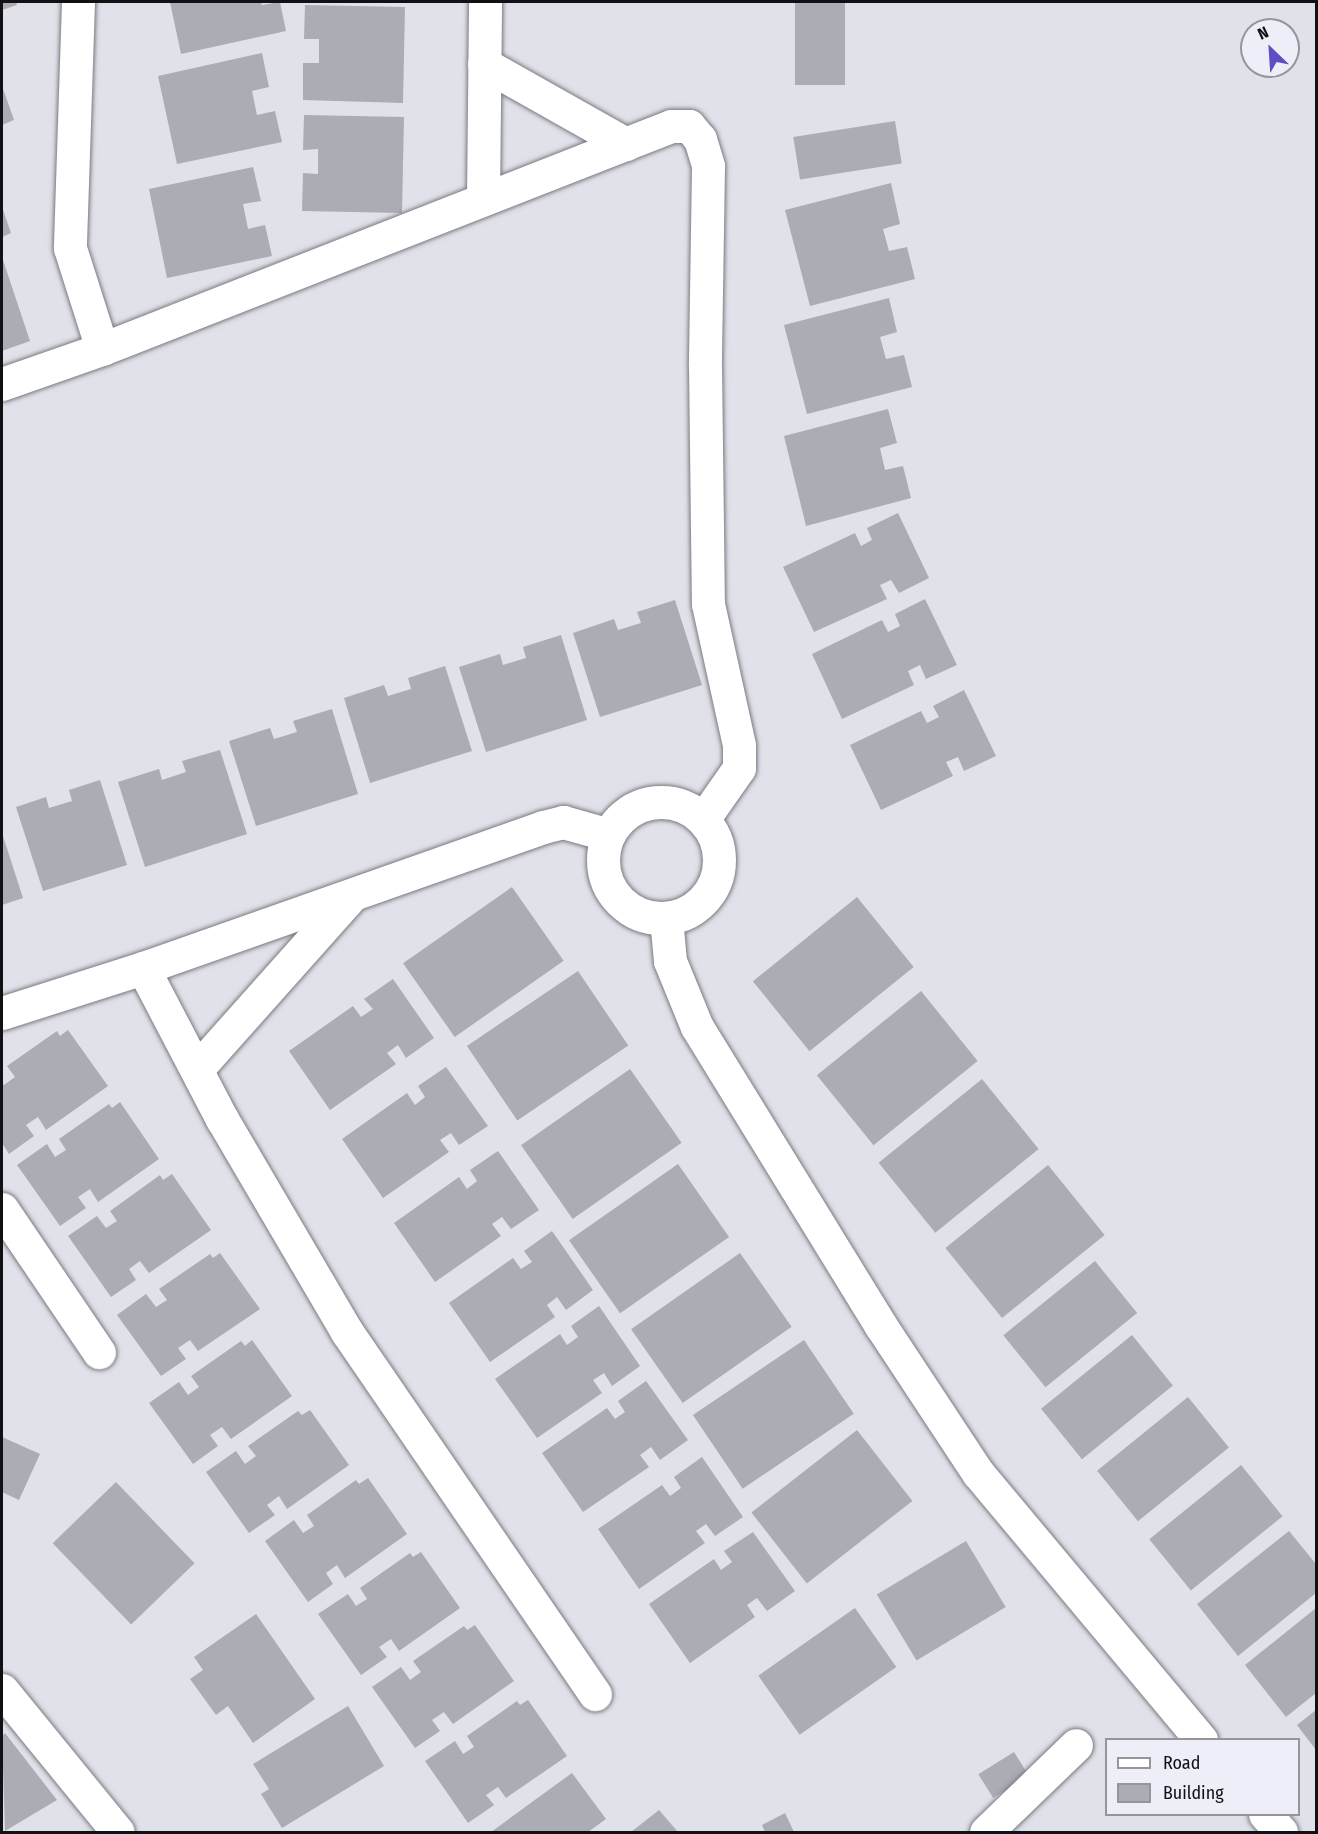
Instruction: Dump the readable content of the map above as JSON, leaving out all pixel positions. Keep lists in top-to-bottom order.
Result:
{
  "legend": ["Road", "Building"],
  "north": "top left"
}
